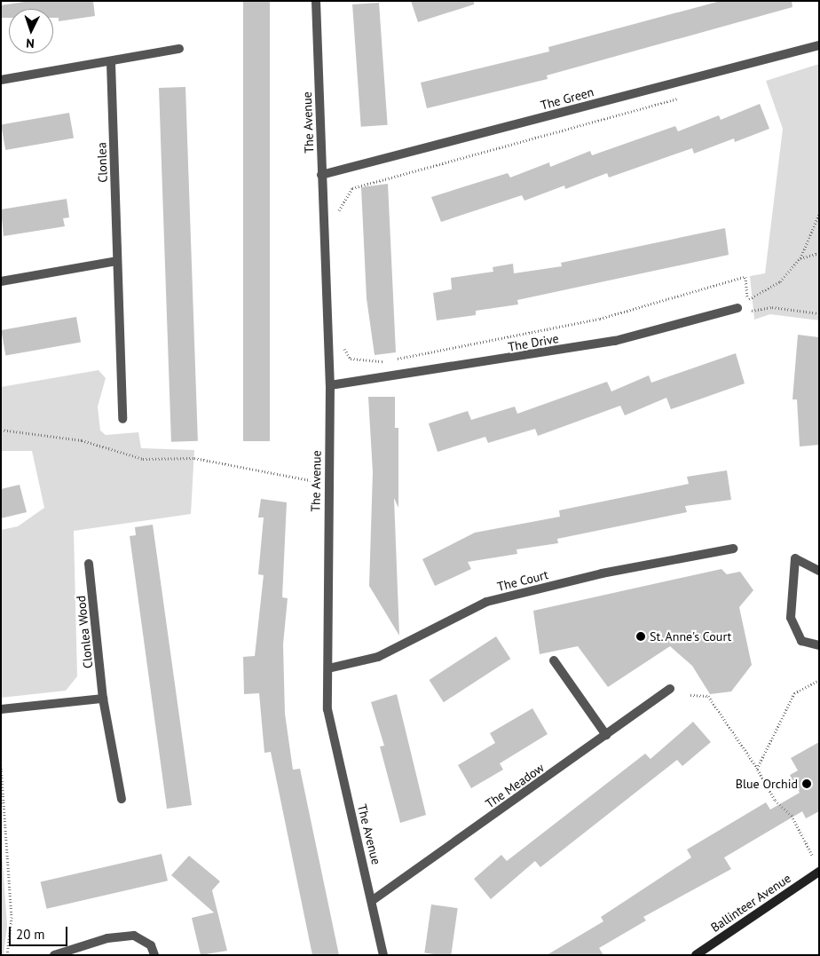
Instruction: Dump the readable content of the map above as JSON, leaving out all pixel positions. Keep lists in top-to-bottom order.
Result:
{
  "streets": {
    "street": [
      "The Green",
      "The Avenue",
      "Clonlea",
      "The Drive",
      "The Court",
      "Clonlea Wood",
      "The Meadow",
      "Ballinteer Avenue"
    ]
  },
  "crossings": [
    ["The Green", "The Avenue"],
    ["The Avenue", "The Drive"],
    ["The Avenue", "The Court"],
    ["The Avenue", "The Meadow"]
  ],
  "places": ["St. Anne's Court", "Blue Orchid"],
  "scale_bar": "20 m",
  "north": "bottom"
}
